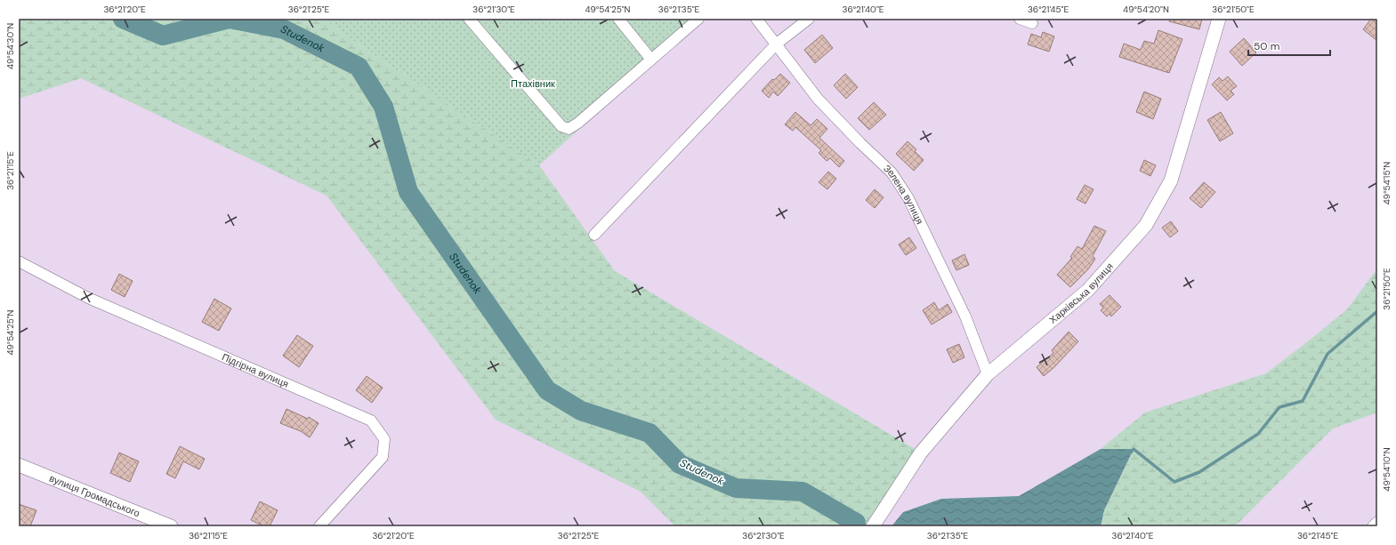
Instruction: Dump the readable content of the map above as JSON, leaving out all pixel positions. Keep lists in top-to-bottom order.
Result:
{
  "streets": {
    "street": [
      "Зелена вулиця",
      "Харківська вулиця",
      "Підгірна вулиця",
      "вулиця Громадського"
    ]
  },
  "crossings": [
    ["Зелена вулиця", "Харківська вулиця"]
  ],
  "water": ["Studenok"],
  "parks": ["Птахівник"],
  "scale_bar": "50 m",
  "coordinates": [
    "36°21'20\"E",
    "36°21'25\"E",
    "36°21'30\"E",
    "49°54'25\"N",
    "36°21'35\"E",
    "36°21'40\"E",
    "36°21'45\"E",
    "49°54'20\"N",
    "36°21'50\"E",
    "49°54'30\"N",
    "36°21'15\"E",
    "49°54'15\"N",
    "49°54'10\"N"
  ]
}
